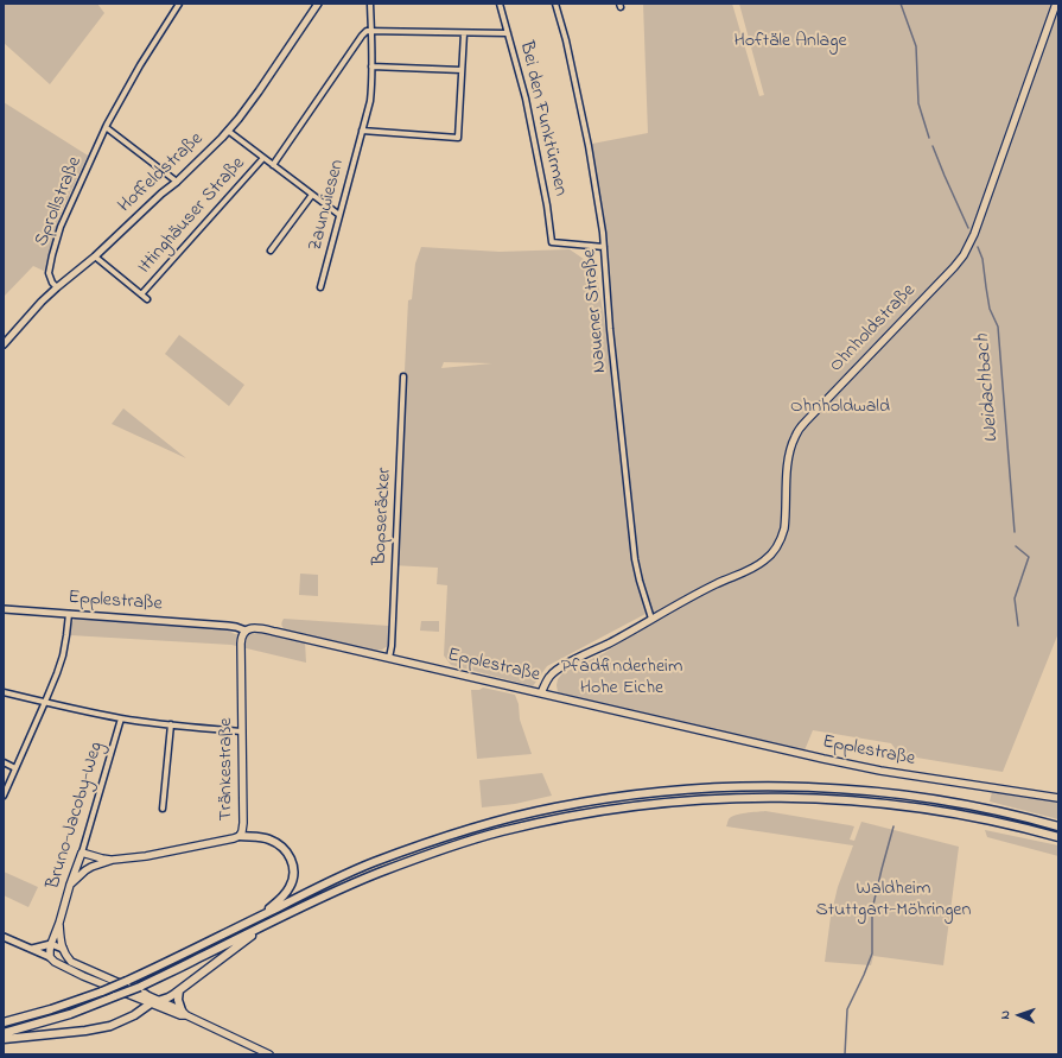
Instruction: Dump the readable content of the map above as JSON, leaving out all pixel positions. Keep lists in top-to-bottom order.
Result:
{
  "streets": {
    "main road": [
      "Ohnholdstraße",
      "Epplestraße",
      "Tränkestraße",
      "Bruno-Jacoby-Weg"
    ],
    "street": [
      "Bei den Funktürmen",
      "Hoffeldstraße",
      "Sprollstraße",
      "Zaunwiesen",
      "Ittinghäuser Straße",
      "Nauener Straße",
      "Bopseräcker"
    ]
  },
  "crossings": [
    ["Bei den Funktürmen", "Nauener Straße"],
    ["Hoffeldstraße", "Sprollstraße"],
    ["Hoffeldstraße", "Ittinghäuser Straße"],
    ["Zaunwiesen", "Ittinghäuser Straße"],
    ["Nauener Straße", "Ohnholdstraße"],
    ["Ohnholdstraße", "Epplestraße"],
    ["Bopseräcker", "Epplestraße"],
    ["Epplestraße", "Tränkestraße"],
    ["Tränkestraße", "Bruno-Jacoby-Weg"]
  ],
  "water": ["Weidachbach"],
  "parks": [
    "Hoftäle Anlage",
    "Ohnholdwald",
    "Pfadfinderheim Hohe Eiche",
    "Waldheim Stuttgart-Möhringen"
  ],
  "north": "left"
}
